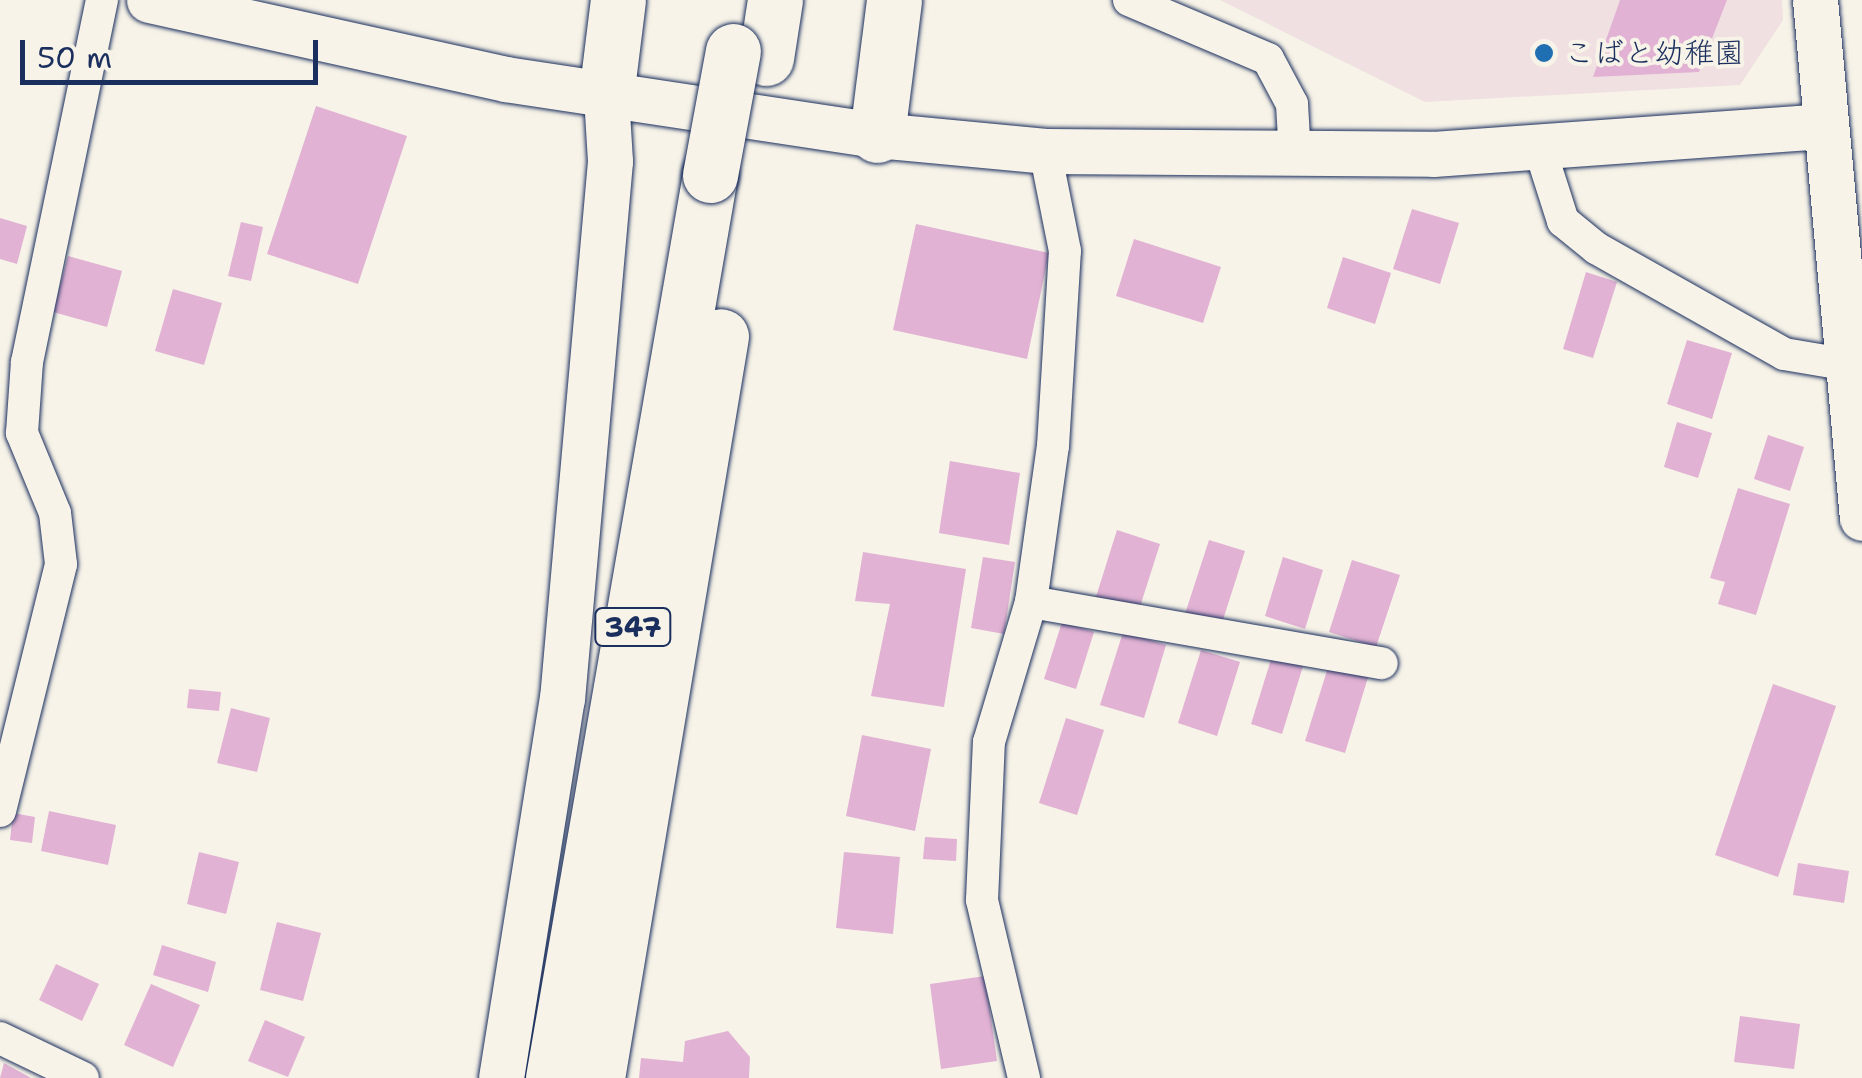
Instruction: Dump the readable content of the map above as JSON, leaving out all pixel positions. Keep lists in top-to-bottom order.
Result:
{
  "streets": {
    "highway": ["347"]
  },
  "places": ["こばと幼稚園"],
  "scale_bar": "50 m"
}
